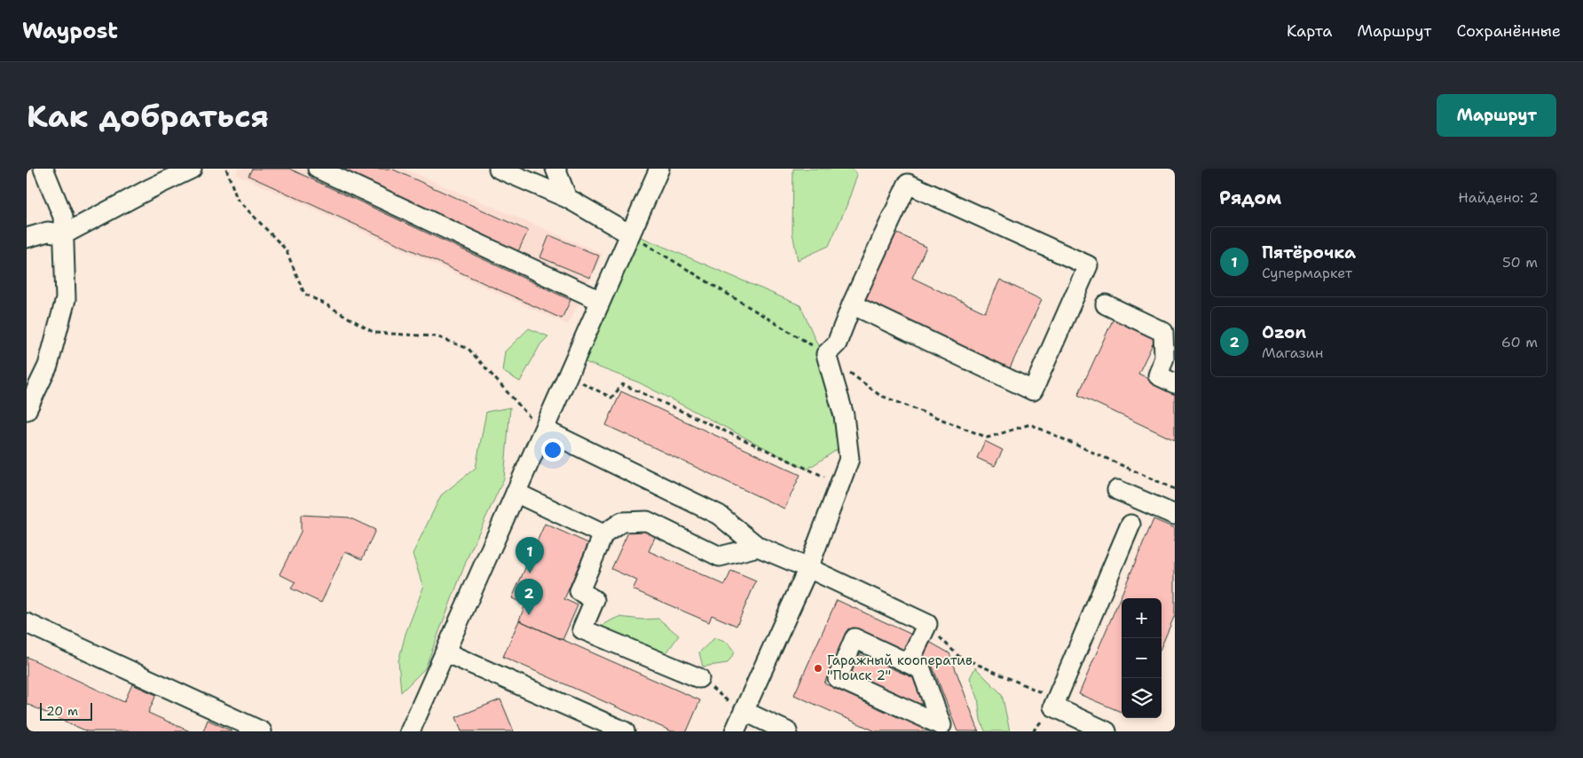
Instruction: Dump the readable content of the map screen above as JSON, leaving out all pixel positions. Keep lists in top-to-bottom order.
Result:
{
  "places": ["Гаражный кооператив \"Поиск 2\""],
  "scale_bar": "20 m",
  "page": {
    "header": "Waypost",
    "nav": ["Карта", "Маршрут", "Сохранённые"],
    "buttons": "Маршрут",
    "title": "Как добраться",
    "heading": ["Рядом", "Найдено: 2"],
    "list": [
      {
        "mark": "1",
        "name": "Пятёрочка",
        "note": "Супермаркет",
        "value": "50 m"
      },
      {
        "mark": "2",
        "name": "Ozon",
        "note": "Магазин",
        "value": "60 m"
      }
    ],
    "pins": ["1", "2"],
    "map_buttons": ["+", "−"],
    "scale": "20 m"
  }
}
